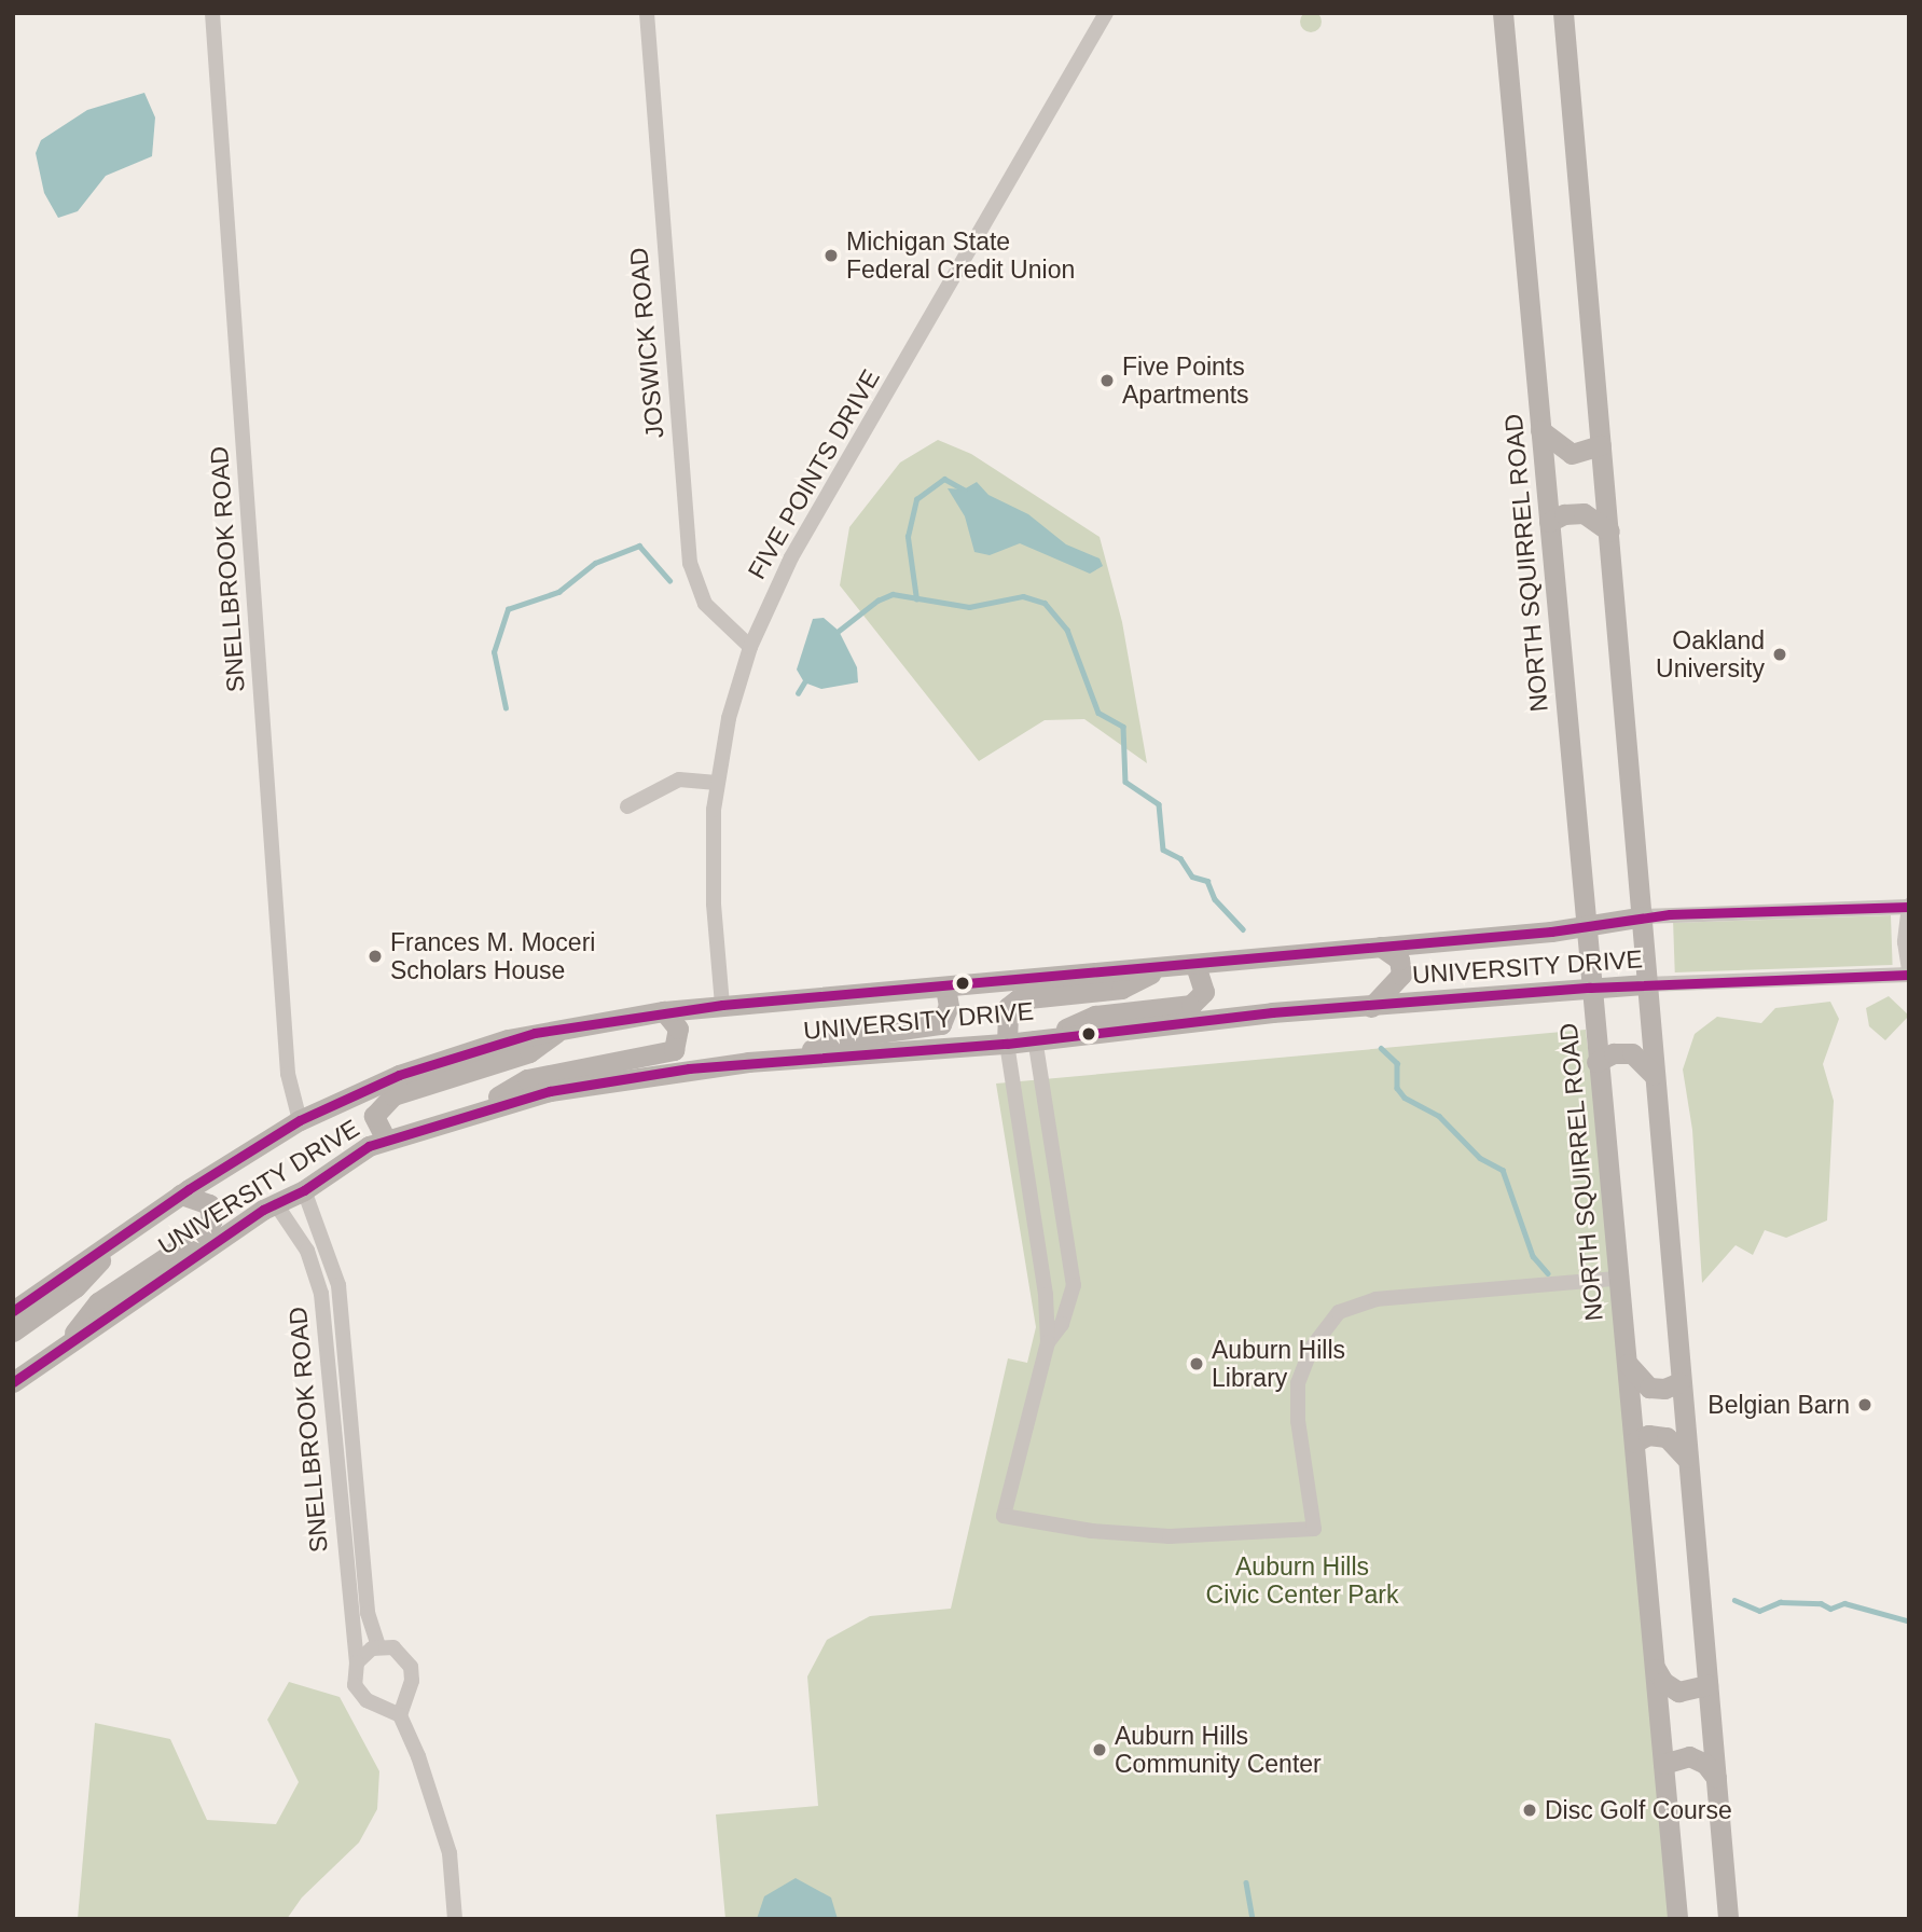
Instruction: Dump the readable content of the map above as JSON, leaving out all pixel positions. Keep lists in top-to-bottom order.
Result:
{
  "streets": {
    "main road": ["NORTH SQUIRREL ROAD", "UNIVERSITY DRIVE"],
    "street": ["JOSWICK ROAD", "FIVE POINTS DRIVE", "SNELLBROOK ROAD"]
  },
  "crossings": [
    ["JOSWICK ROAD", "FIVE POINTS DRIVE"],
    ["FIVE POINTS DRIVE", "UNIVERSITY DRIVE"],
    ["NORTH SQUIRREL ROAD", "UNIVERSITY DRIVE"],
    ["SNELLBROOK ROAD", "UNIVERSITY DRIVE"]
  ],
  "parks": ["Auburn Hills Civic Center Park"],
  "places": [
    "Michigan State Federal Credit Union",
    "Five Points Apartments",
    "Oakland University",
    "Frances M. Moceri Scholars House",
    "Auburn Hills Library",
    "Belgian Barn",
    "Auburn Hills Community Center",
    "Disc Golf Course"
  ]
}
